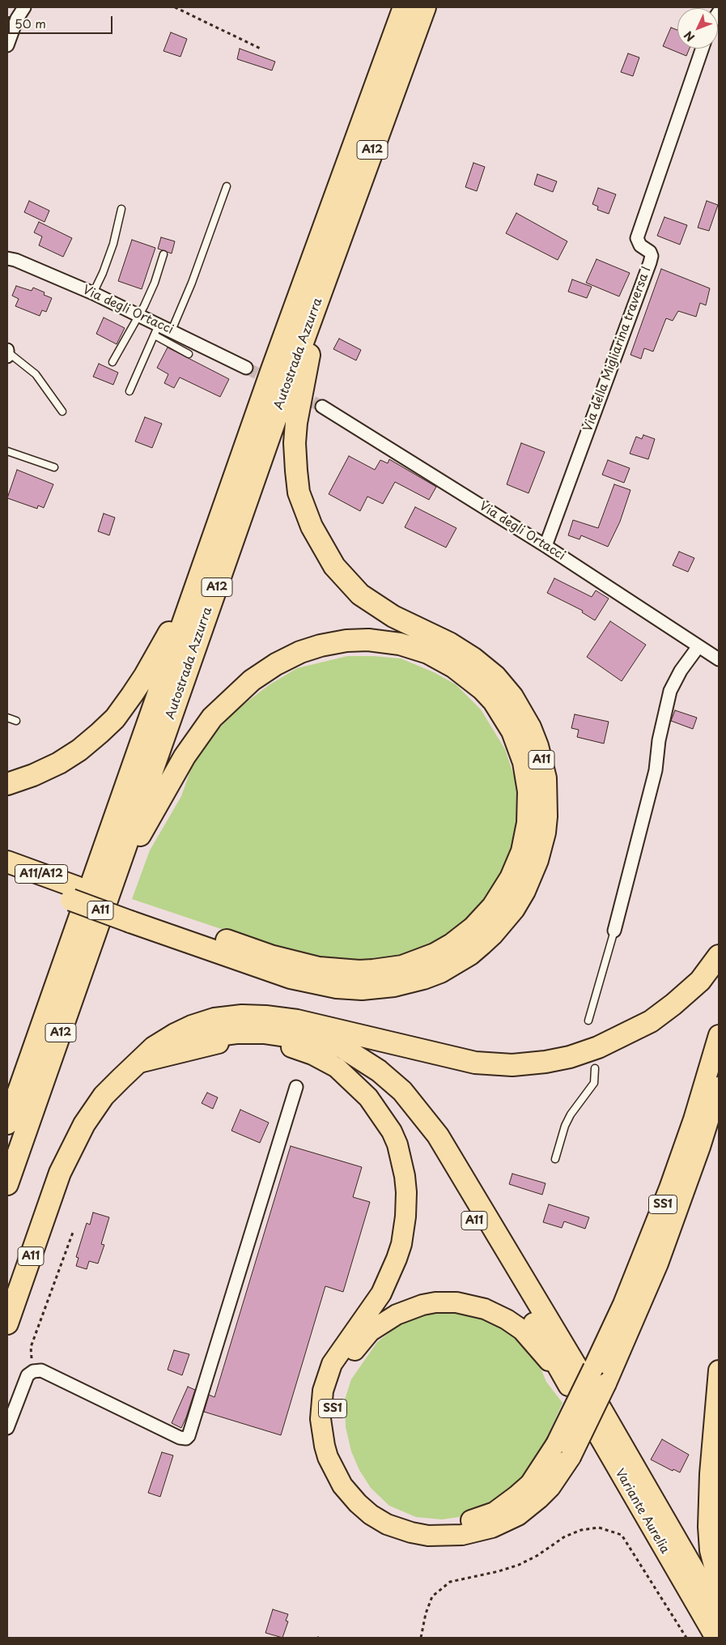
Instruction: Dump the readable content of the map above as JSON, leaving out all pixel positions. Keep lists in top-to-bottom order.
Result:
{
  "streets": {
    "highway": [
      "A12",
      "Autostrada Azzurra",
      "A11",
      "A11/A12",
      "SS1",
      "Variante Aurelia"
    ],
    "street": ["Via degli Ortacci", "Via della Migliarina traversa I"]
  },
  "crossings": [
    ["Via degli Ortacci", "Via della Migliarina traversa I"],
    ["Autostrada Azzurra", "A11"],
    ["A11", "A11/A12"],
    ["A11", "SS1"],
    ["A11", "Variante Aurelia"],
    ["SS1", "Variante Aurelia"]
  ],
  "scale_bar": "50 m",
  "north": "bottom left"
}
